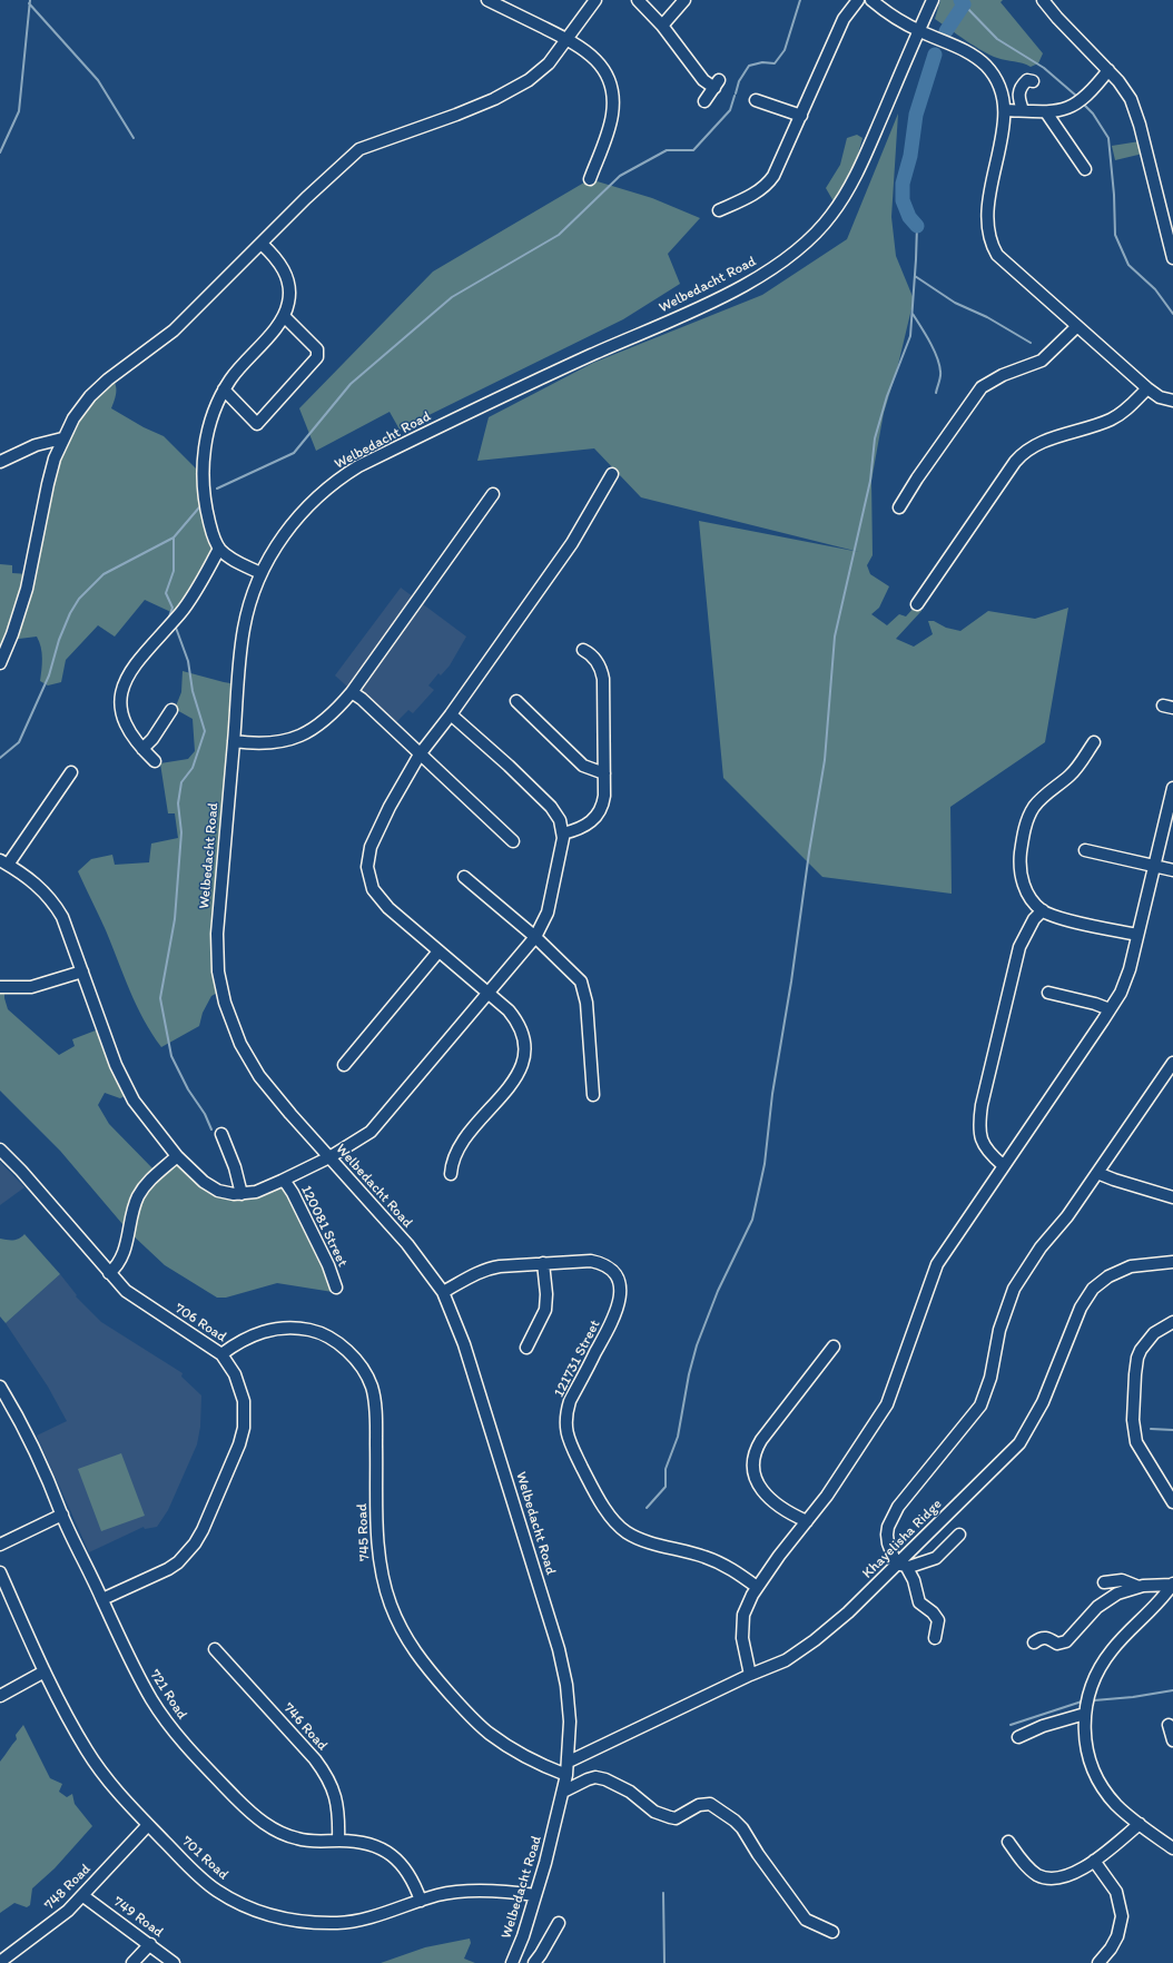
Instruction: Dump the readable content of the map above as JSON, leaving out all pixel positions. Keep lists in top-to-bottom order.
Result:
{
  "streets": {
    "street": [
      "Welbedacht Road",
      "120081 Street",
      "706 Road",
      "121731 Street",
      "745 Road",
      "Khayelisha Ridge",
      "721 Road",
      "746 Road",
      "701 Road",
      "748 Road",
      "749 Road"
    ]
  },
  "crossings": [
    ["Welbedacht Road", "121731 Street"],
    ["Welbedacht Road", "745 Road"],
    ["Welbedacht Road", "Khayelisha Ridge"],
    ["Welbedacht Road", "701 Road"],
    ["706 Road", "745 Road"],
    ["706 Road", "721 Road"],
    ["721 Road", "746 Road"],
    ["721 Road", "701 Road"],
    ["701 Road", "748 Road"],
    ["748 Road", "749 Road"]
  ]
}
